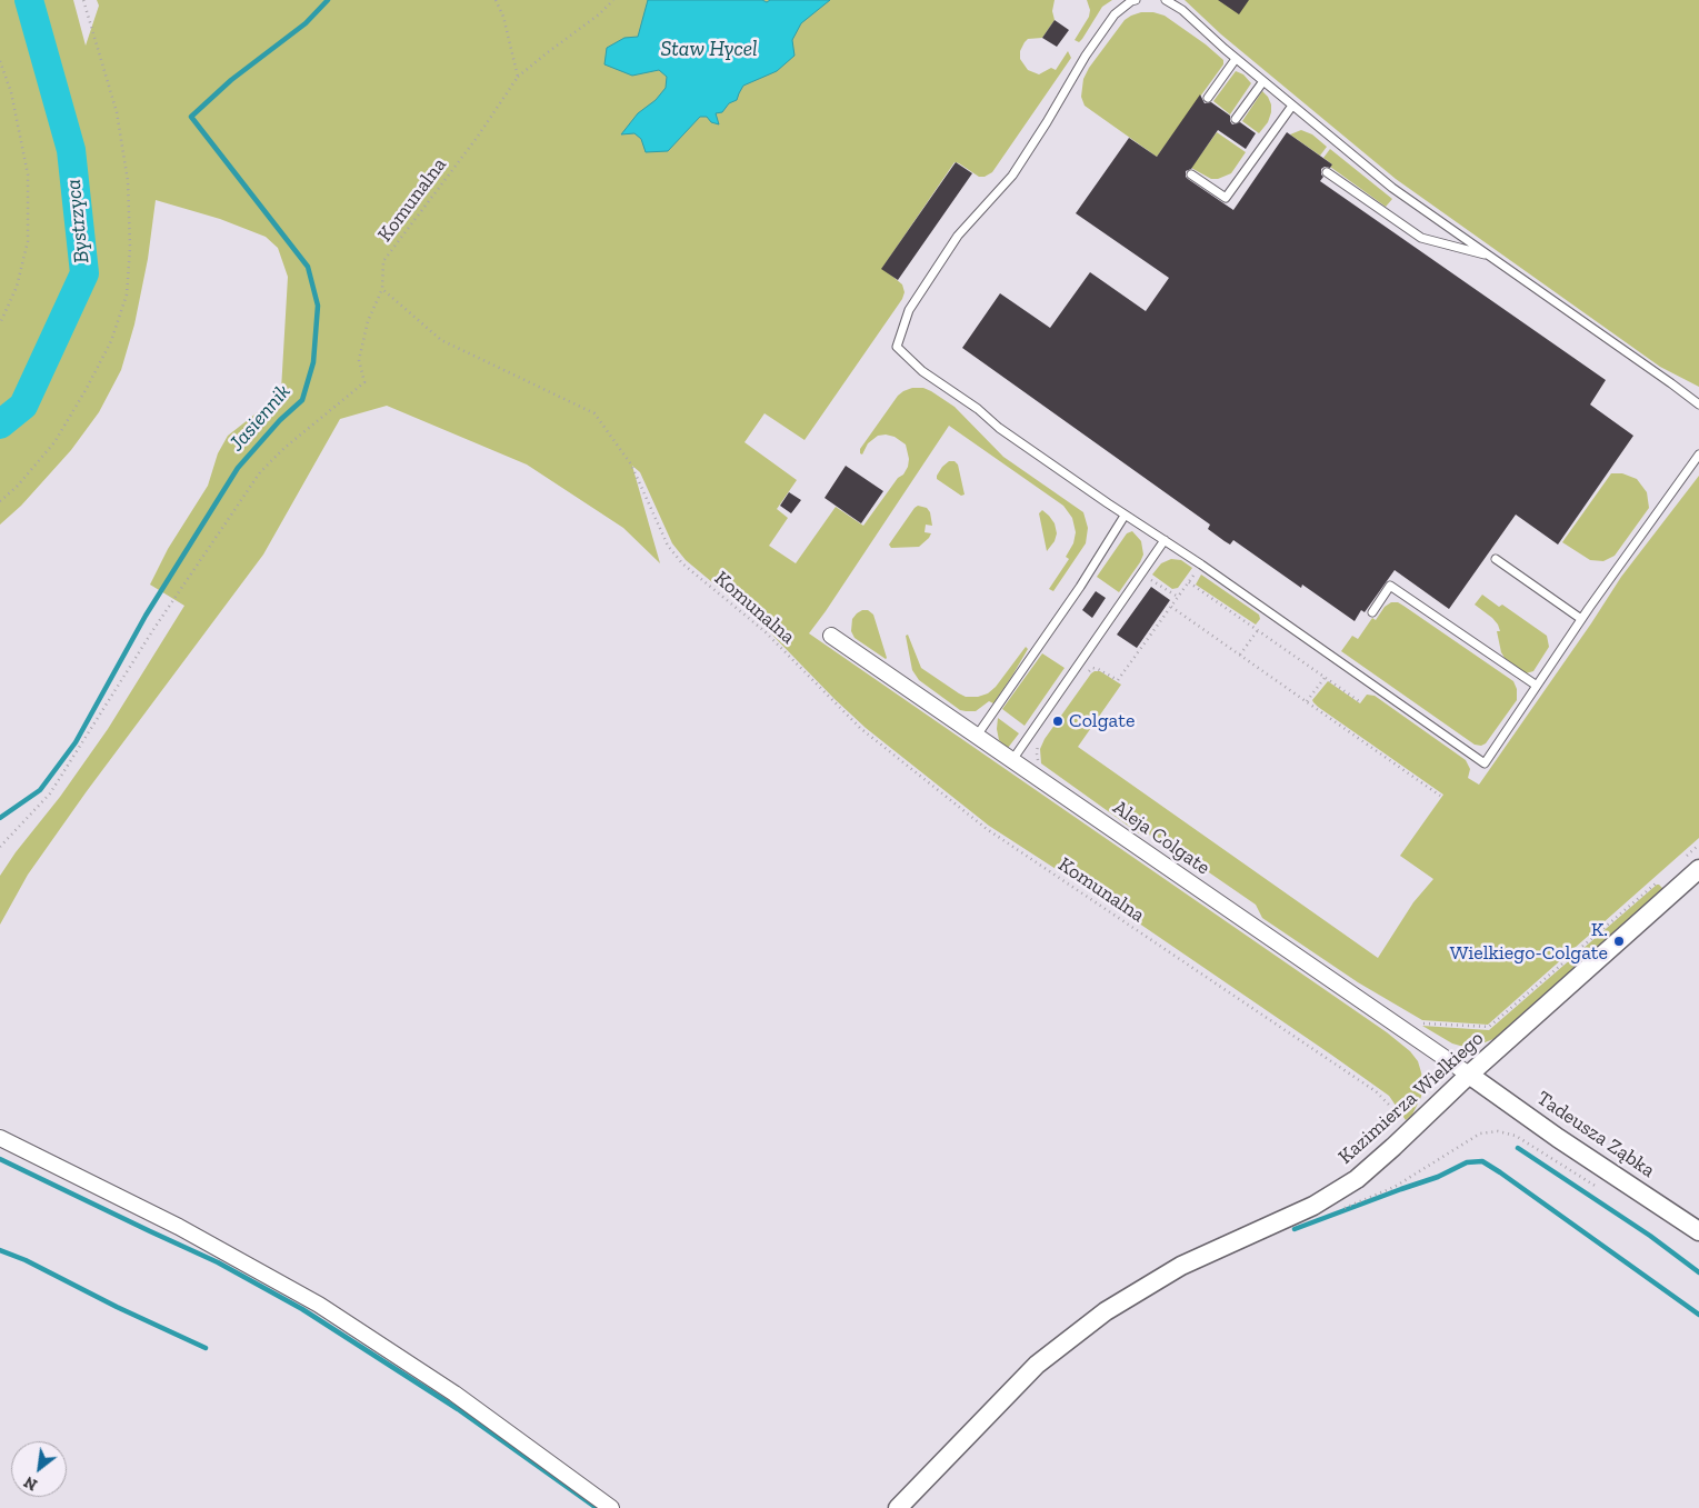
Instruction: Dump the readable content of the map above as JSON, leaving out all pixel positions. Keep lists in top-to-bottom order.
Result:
{
  "streets": {
    "street": ["Aleja Colgate", "Kazimierza Wielkiego", "Tadeusza Ząbka"],
    "path": ["Komunalna"]
  },
  "crossings": [
    ["Komunalna", "Kazimierza Wielkiego"],
    ["Aleja Colgate", "Kazimierza Wielkiego"],
    ["Aleja Colgate", "Tadeusza Ząbka"],
    ["Kazimierza Wielkiego", "Tadeusza Ząbka"]
  ],
  "water": ["Staw Hycel", "Bystrzyca", "Jasiennik"],
  "places": ["Colgate", "K. Wielkiego-Colgate"],
  "north": "bottom left"
}
